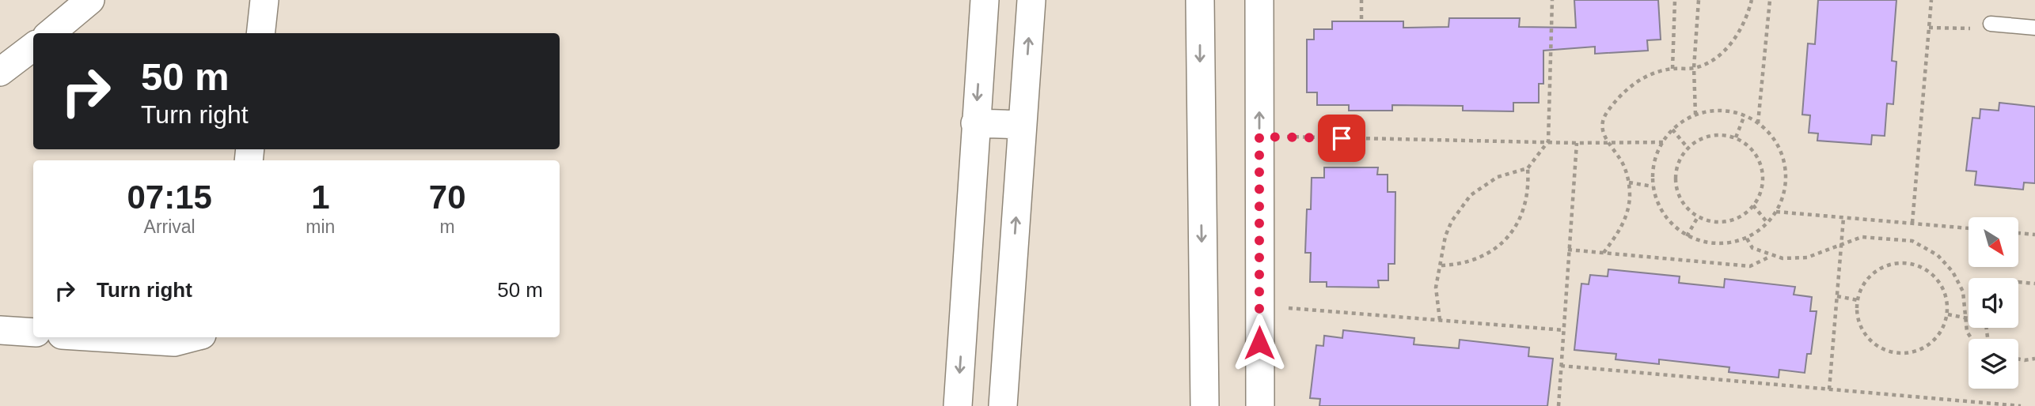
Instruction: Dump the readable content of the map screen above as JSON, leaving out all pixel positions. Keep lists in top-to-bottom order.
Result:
{
  "north": "bottom right",
  "page": {
    "turn": ["50 m", "Turn right"],
    "eta": [
      "07:15",
      "Arrival",
      "1",
      "min",
      "70",
      "m"
    ],
    "list": [
      {
        "name": "Turn right",
        "value": "50 m"
      }
    ]
  }
}
